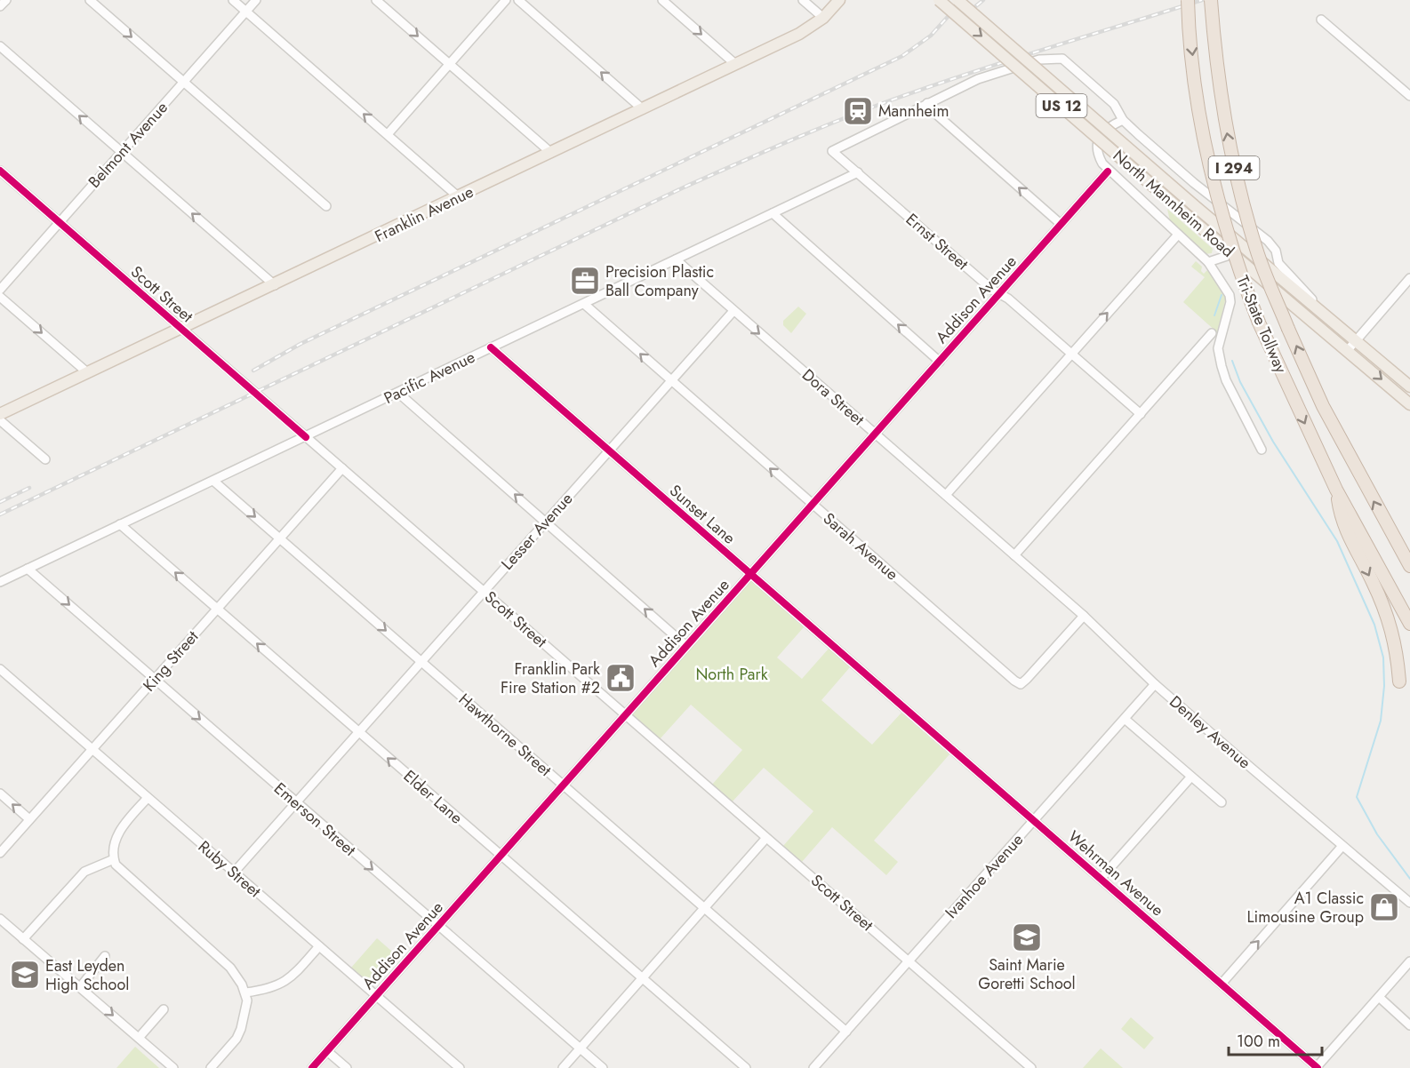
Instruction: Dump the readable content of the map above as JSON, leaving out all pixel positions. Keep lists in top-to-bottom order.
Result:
{
  "streets": {
    "highway": ["I 294", "Tri-State Tollway"],
    "main road": ["US 12", "North Mannheim Road", "Franklin Avenue"],
    "street": [
      "Belmont Avenue",
      "Ernst Street",
      "Scott Street",
      "Addison Avenue",
      "Pacific Avenue",
      "Dora Street",
      "Sunset Lane",
      "Lesser Avenue",
      "Sarah Avenue",
      "King Street",
      "Denley Avenue",
      "Hawthorne Street",
      "Elder Lane",
      "Emerson Street",
      "Ruby Street",
      "Wehrman Avenue",
      "Ivanhoe Avenue"
    ]
  },
  "crossings": [
    ["Belmont Avenue", "Scott Street"],
    ["Franklin Avenue", "Scott Street"],
    ["Ernst Street", "Addison Avenue"],
    ["Ernst Street", "Pacific Avenue"],
    ["Scott Street", "Addison Avenue"],
    ["Scott Street", "Pacific Avenue"],
    ["Scott Street", "Lesser Avenue"],
    ["Scott Street", "King Street"],
    ["Scott Street", "Ivanhoe Avenue"],
    ["Addison Avenue", "Dora Street"],
    ["Addison Avenue", "Sunset Lane"],
    ["Addison Avenue", "Sarah Avenue"],
    ["Addison Avenue", "Hawthorne Street"],
    ["Addison Avenue", "Elder Lane"],
    ["Addison Avenue", "Emerson Street"],
    ["Addison Avenue", "Ruby Street"],
    ["Pacific Avenue", "Dora Street"],
    ["Pacific Avenue", "Sunset Lane"],
    ["Pacific Avenue", "Sarah Avenue"],
    ["Pacific Avenue", "Hawthorne Street"],
    ["Pacific Avenue", "Elder Lane"],
    ["Pacific Avenue", "Emerson Street"],
    ["Dora Street", "Lesser Avenue"],
    ["Dora Street", "Denley Avenue"],
    ["Sunset Lane", "Lesser Avenue"],
    ["Sunset Lane", "Wehrman Avenue"],
    ["Lesser Avenue", "Sarah Avenue"],
    ["Lesser Avenue", "Hawthorne Street"],
    ["Lesser Avenue", "Elder Lane"],
    ["Lesser Avenue", "Emerson Street"],
    ["Lesser Avenue", "Ruby Street"],
    ["Sarah Avenue", "Denley Avenue"],
    ["King Street", "Hawthorne Street"],
    ["King Street", "Elder Lane"],
    ["King Street", "Emerson Street"],
    ["King Street", "Ruby Street"],
    ["Denley Avenue", "Ivanhoe Avenue"],
    ["Hawthorne Street", "Ivanhoe Avenue"],
    ["Wehrman Avenue", "Ivanhoe Avenue"]
  ],
  "one_way": [
    "Dora Street",
    "Sarah Avenue",
    "Elder Lane",
    "Emerson Street"
  ],
  "parks": ["North Park"],
  "places": {
    "station": ["Mannheim"],
    "office": ["Precision Plastic Ball Company"],
    "public building": ["Franklin Park Fire Station #2"],
    "shop": ["A1 Classic Limousine Group"],
    "school or university": ["Saint Marie Goretti School", "East Leyden High School"]
  },
  "scale_bar": "100 m"
}
